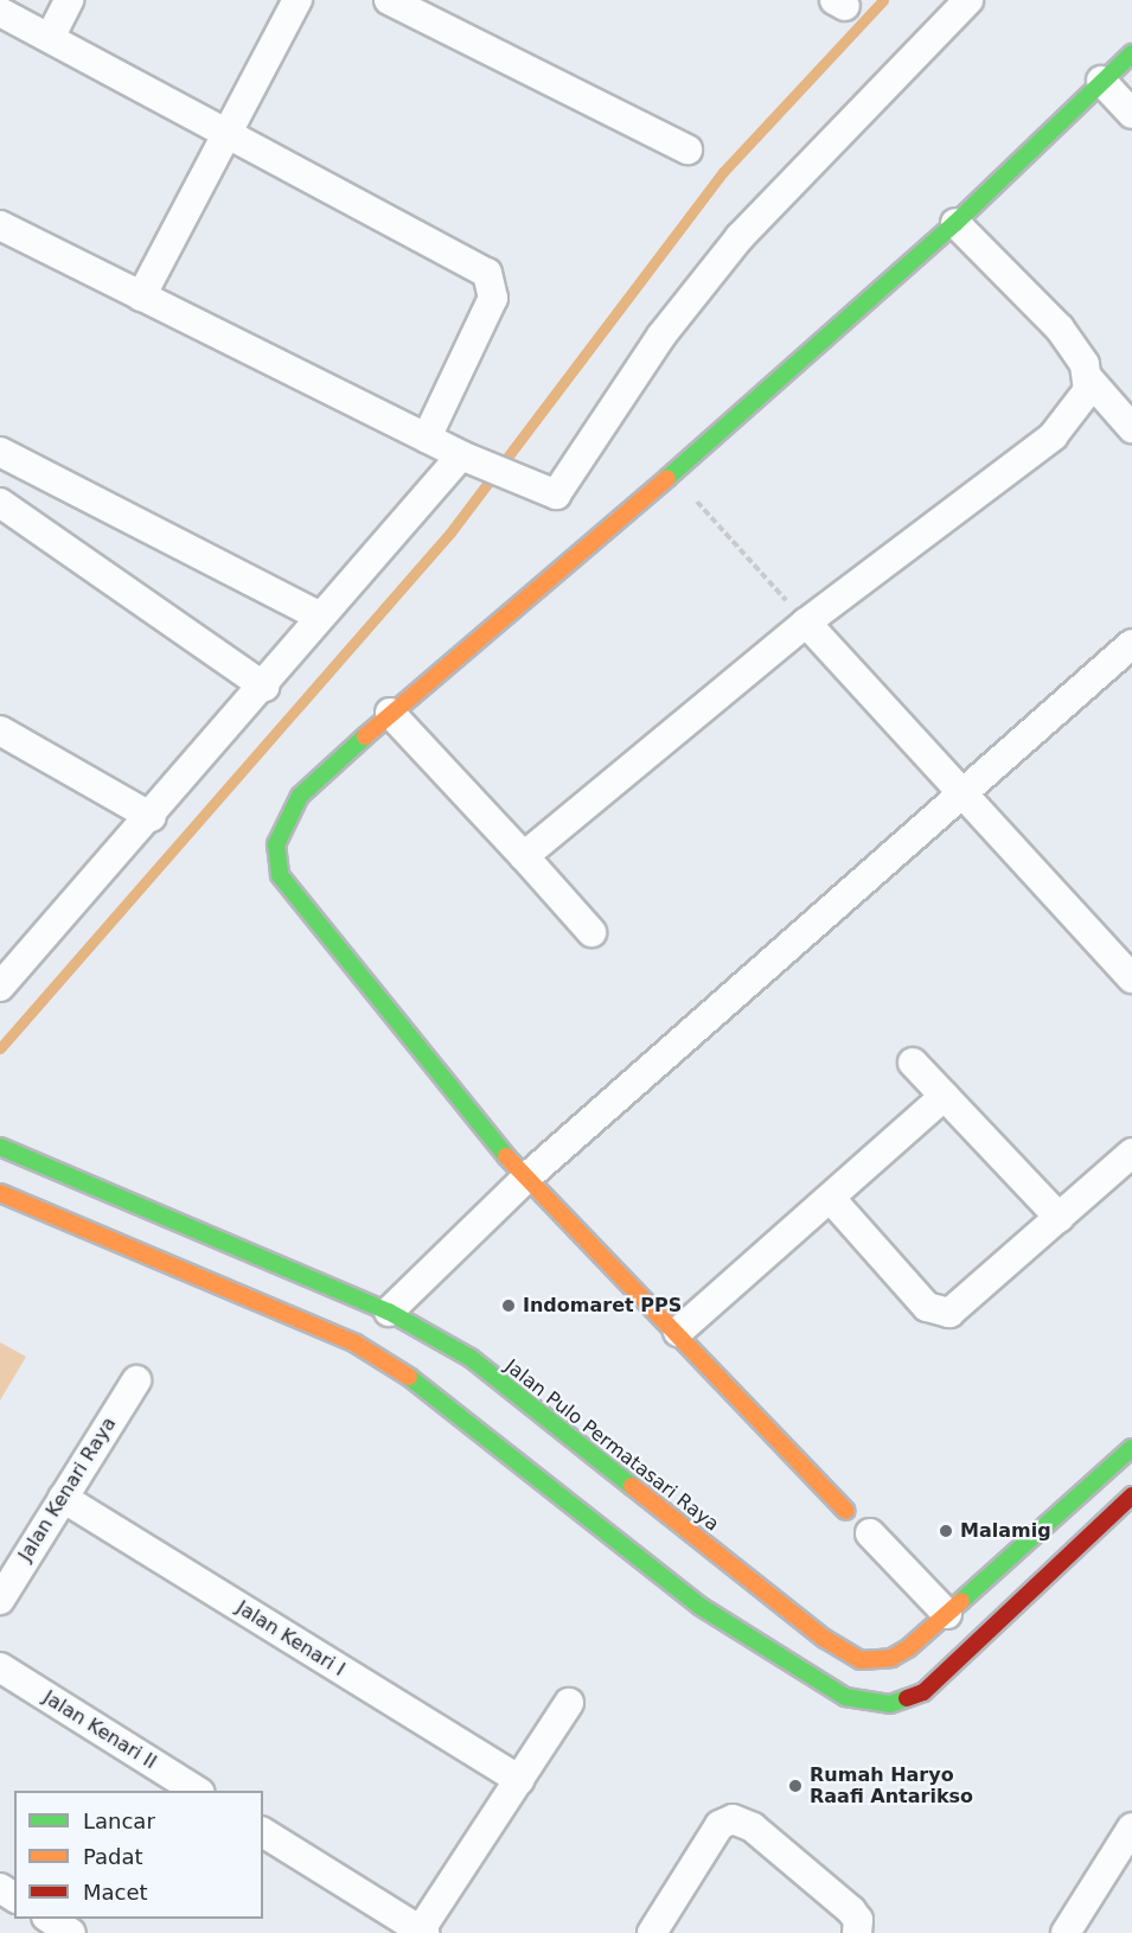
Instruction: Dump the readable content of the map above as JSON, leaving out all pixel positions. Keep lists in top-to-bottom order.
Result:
{
  "streets": {
    "street": [
      "Jalan Pulo Permatasari Raya",
      "Jalan Kenari Raya",
      "Jalan Kenari I",
      "Jalan Kenari II"
    ]
  },
  "crossings": [
    ["Jalan Kenari Raya", "Jalan Kenari I"]
  ],
  "places": ["Indomaret PPS", "Malamig", "Rumah Haryo Raafi Antarikso"],
  "legend": ["Lancar", "Padat", "Macet"]
}
